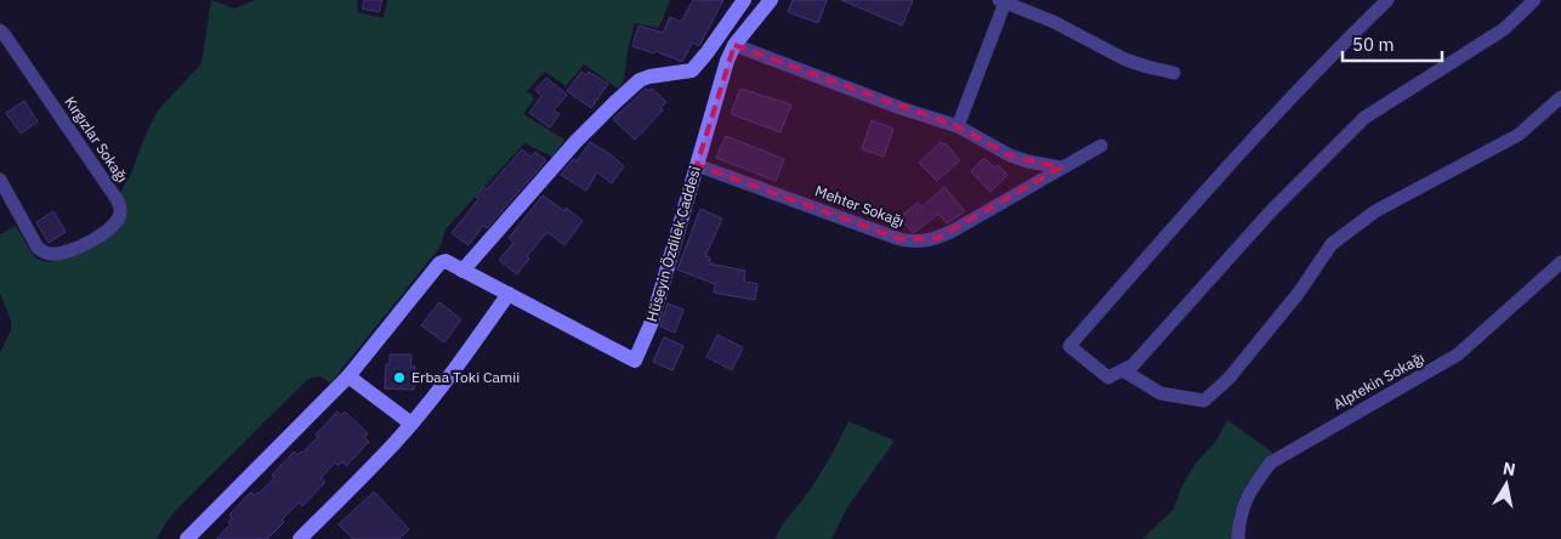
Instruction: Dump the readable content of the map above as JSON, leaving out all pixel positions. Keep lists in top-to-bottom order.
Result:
{
  "streets": {
    "street": [
      "Kırgızlar Sokağı",
      "Mehter Sokağı",
      "Hüseyin Özdilek Caddesi",
      "Alptekin Sokağı"
    ]
  },
  "crossings": [
    ["Mehter Sokağı", "Hüseyin Özdilek Caddesi"]
  ],
  "places": ["Erbaa Toki Camii"],
  "scale_bar": "50 m",
  "north": "top"
}
